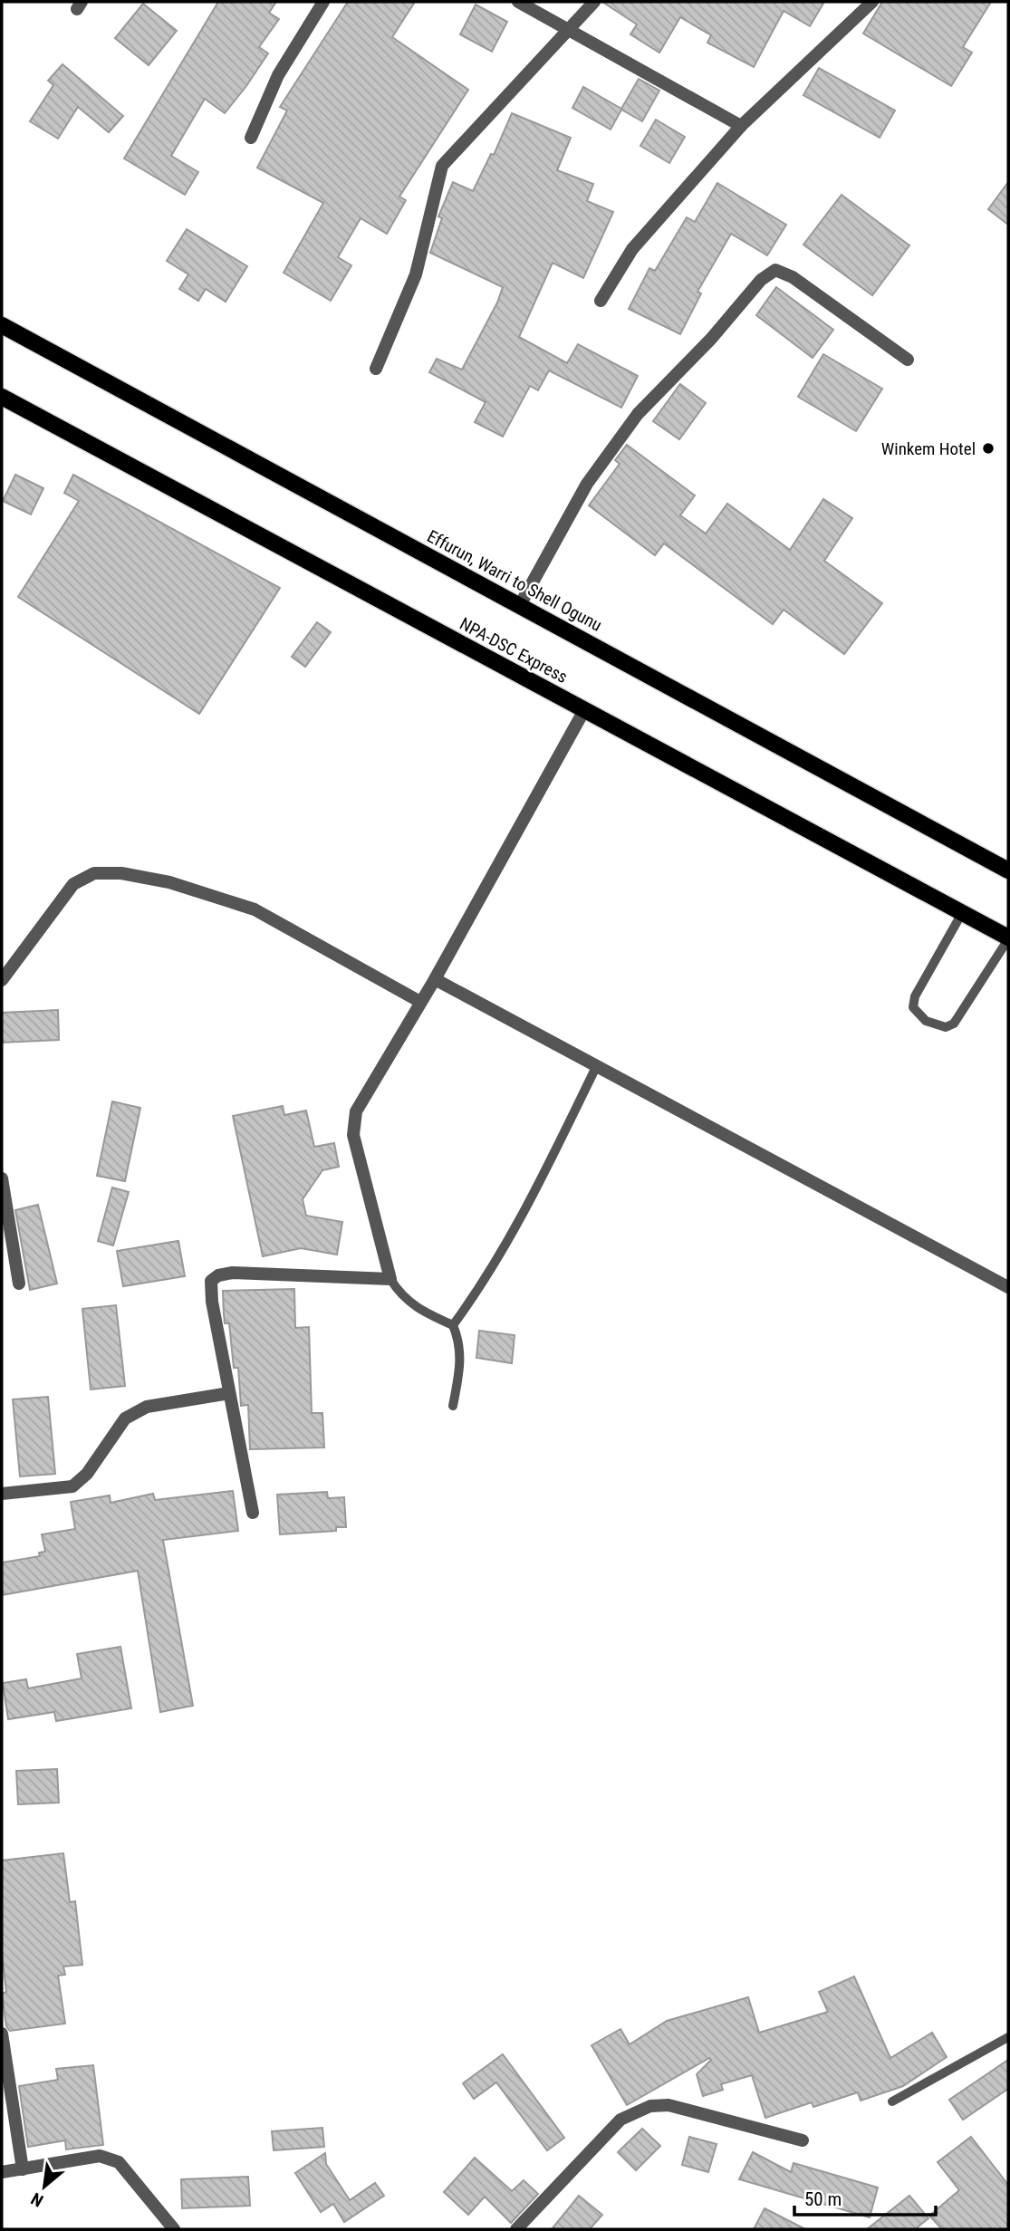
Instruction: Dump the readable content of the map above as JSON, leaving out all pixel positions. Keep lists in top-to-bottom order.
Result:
{
  "streets": {
    "main road": ["Effurun, Warri to Shell Ogunu", "NPA-DSC Express"]
  },
  "places": ["Winkem Hotel"],
  "scale_bar": "50 m",
  "north": "bottom left"
}
